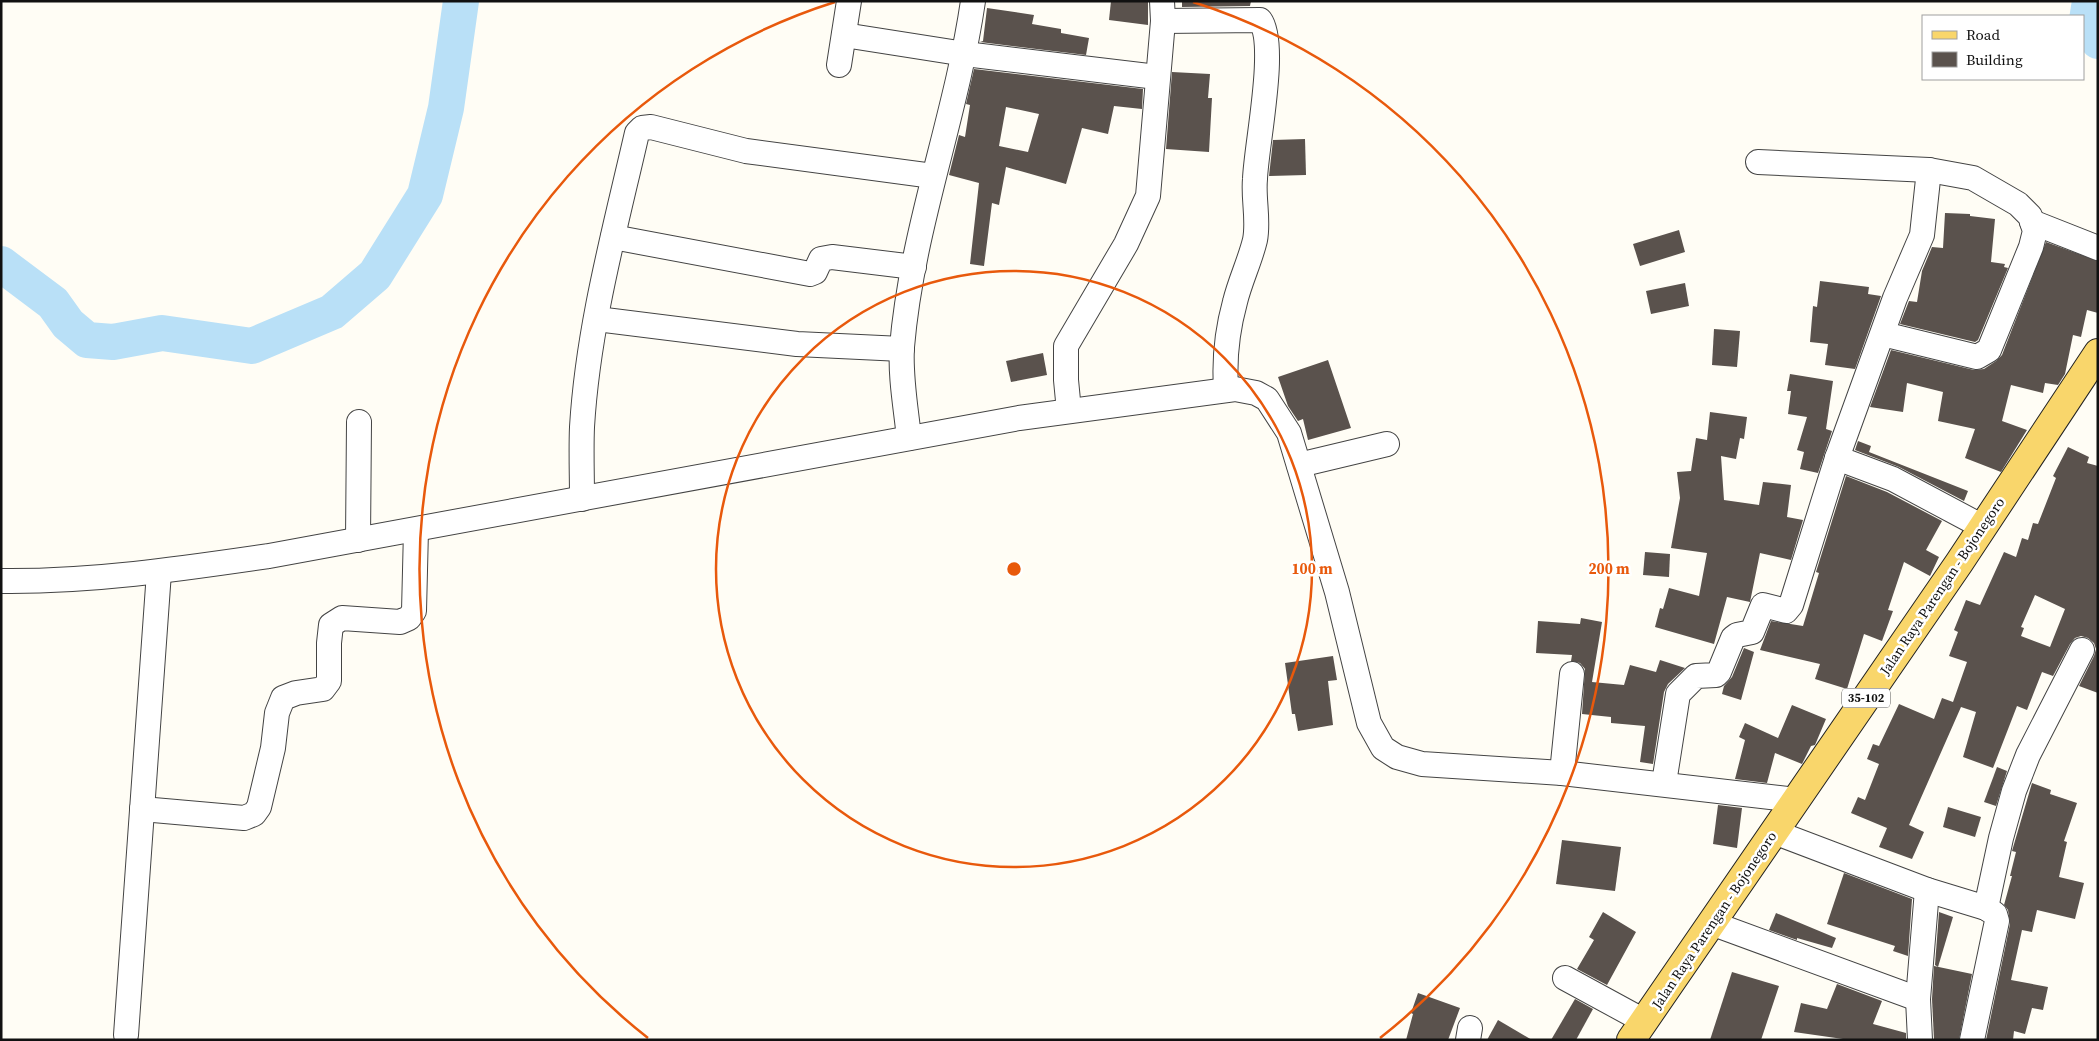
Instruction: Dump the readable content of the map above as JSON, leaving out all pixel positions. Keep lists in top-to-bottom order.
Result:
{
  "streets": {
    "main road": ["Jalan Raya Parengan - Bojonegoro", "35-102"]
  },
  "legend": ["Road", "Building"],
  "rings": ["100 m", "200 m"]
}
